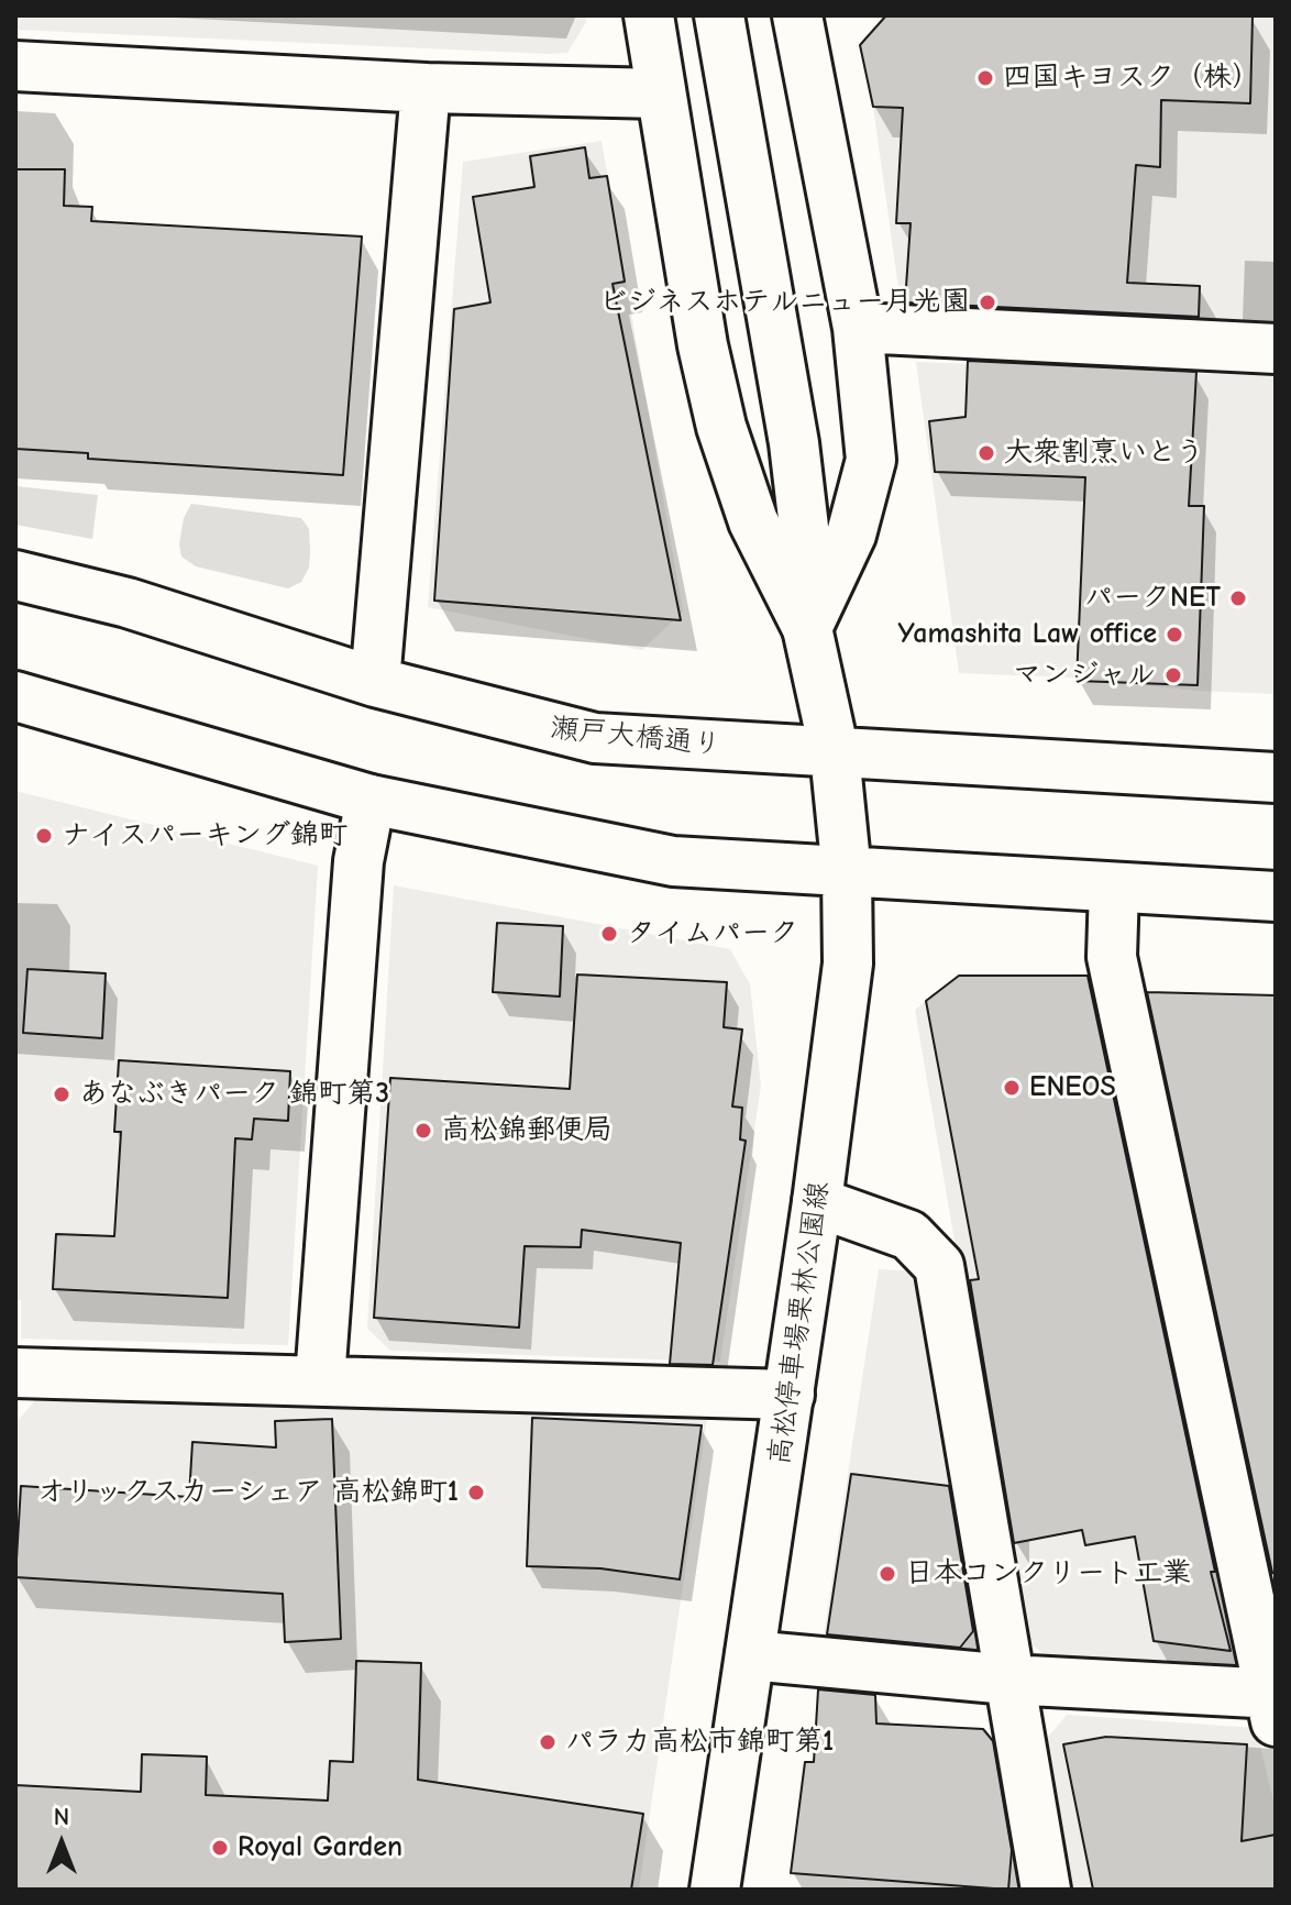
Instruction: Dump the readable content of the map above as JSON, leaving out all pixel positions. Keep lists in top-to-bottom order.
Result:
{
  "streets": {
    "street": ["瀬戸大橋通り", "高松停車場栗林公園線"]
  },
  "crossings": [
    ["瀬戸大橋通り", "高松停車場栗林公園線"]
  ],
  "places": [
    "四国キヨスク（株）",
    "ビジネスホテルニュー月光園",
    "大衆割烹いとう",
    "パークNET",
    "Yamashita Law office",
    "マンジャル",
    "ナイスパーキング錦町",
    "タイムパーク",
    "ENEOS",
    "あなぶきパーク 錦町第3",
    "高松錦郵便局",
    "オリックスカーシェア 高松錦町1",
    "日本コンクリート工業",
    "パラカ高松市錦町第1",
    "Royal Garden"
  ],
  "north": "top"
}
